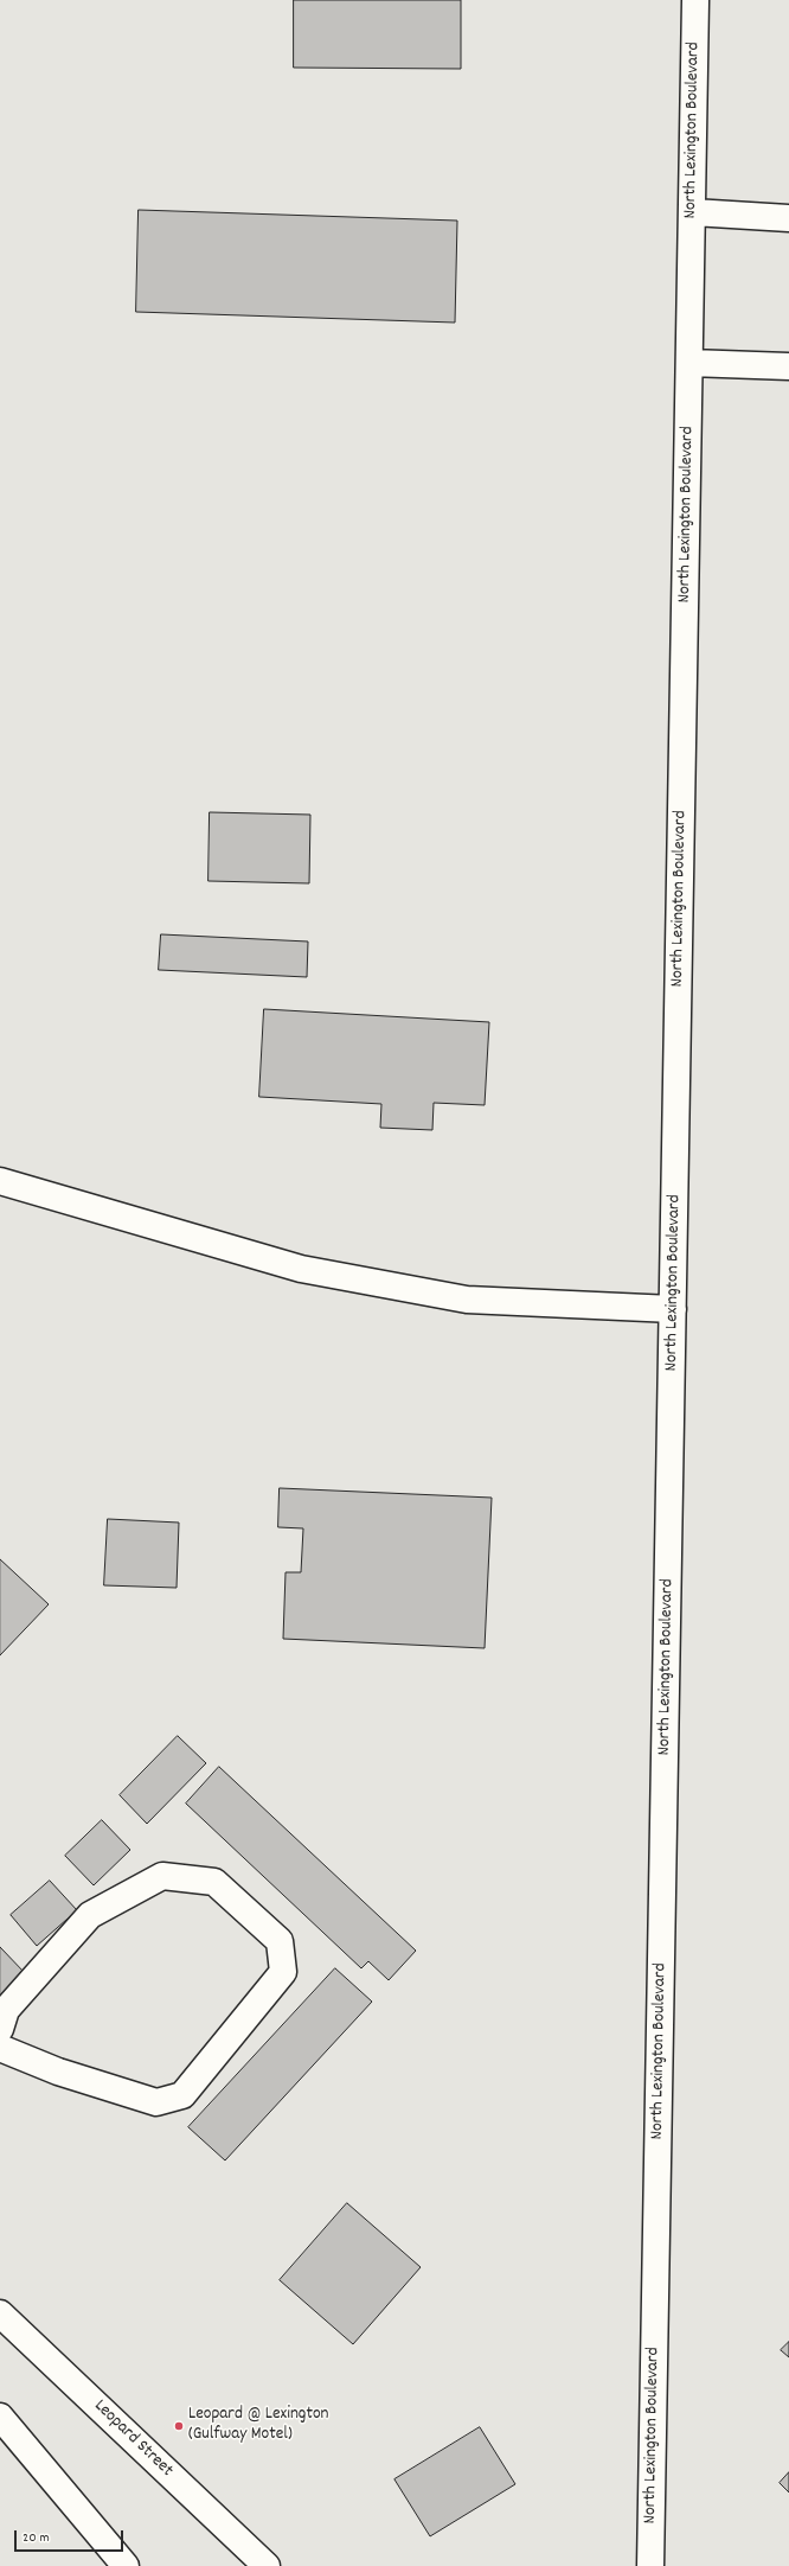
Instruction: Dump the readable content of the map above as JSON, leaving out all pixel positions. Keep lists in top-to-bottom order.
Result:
{
  "streets": {
    "street": ["North Lexington Boulevard", "Leopard Street"]
  },
  "places": ["Leopard @ Lexington (Gulfway Motel)"],
  "scale_bar": "20 m"
}
